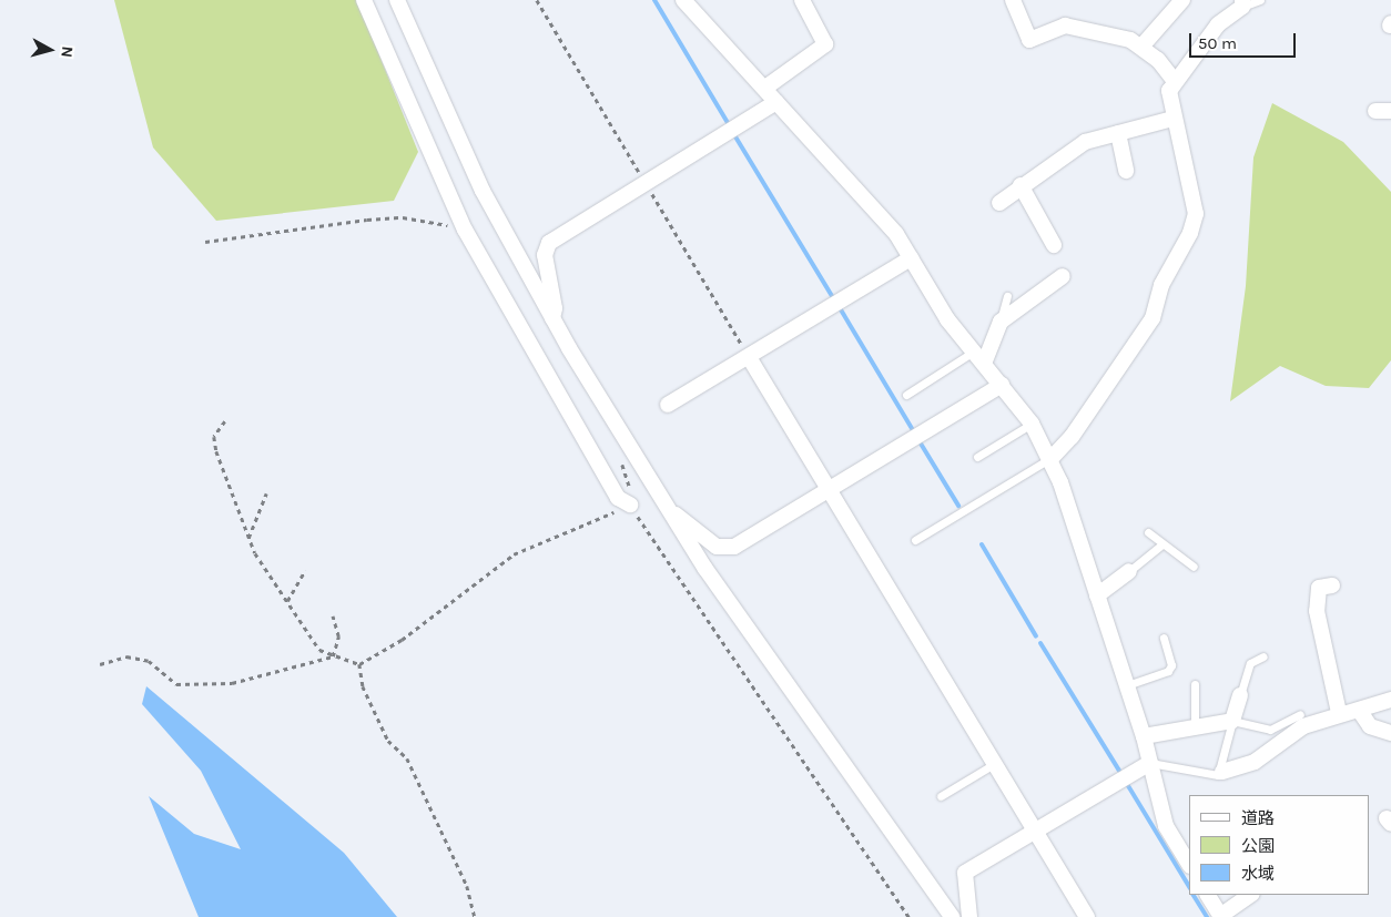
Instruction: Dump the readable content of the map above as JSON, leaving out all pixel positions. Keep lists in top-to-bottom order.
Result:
{
  "legend": ["道路", "公園", "水域"],
  "scale_bar": "50 m",
  "north": "right"
}
